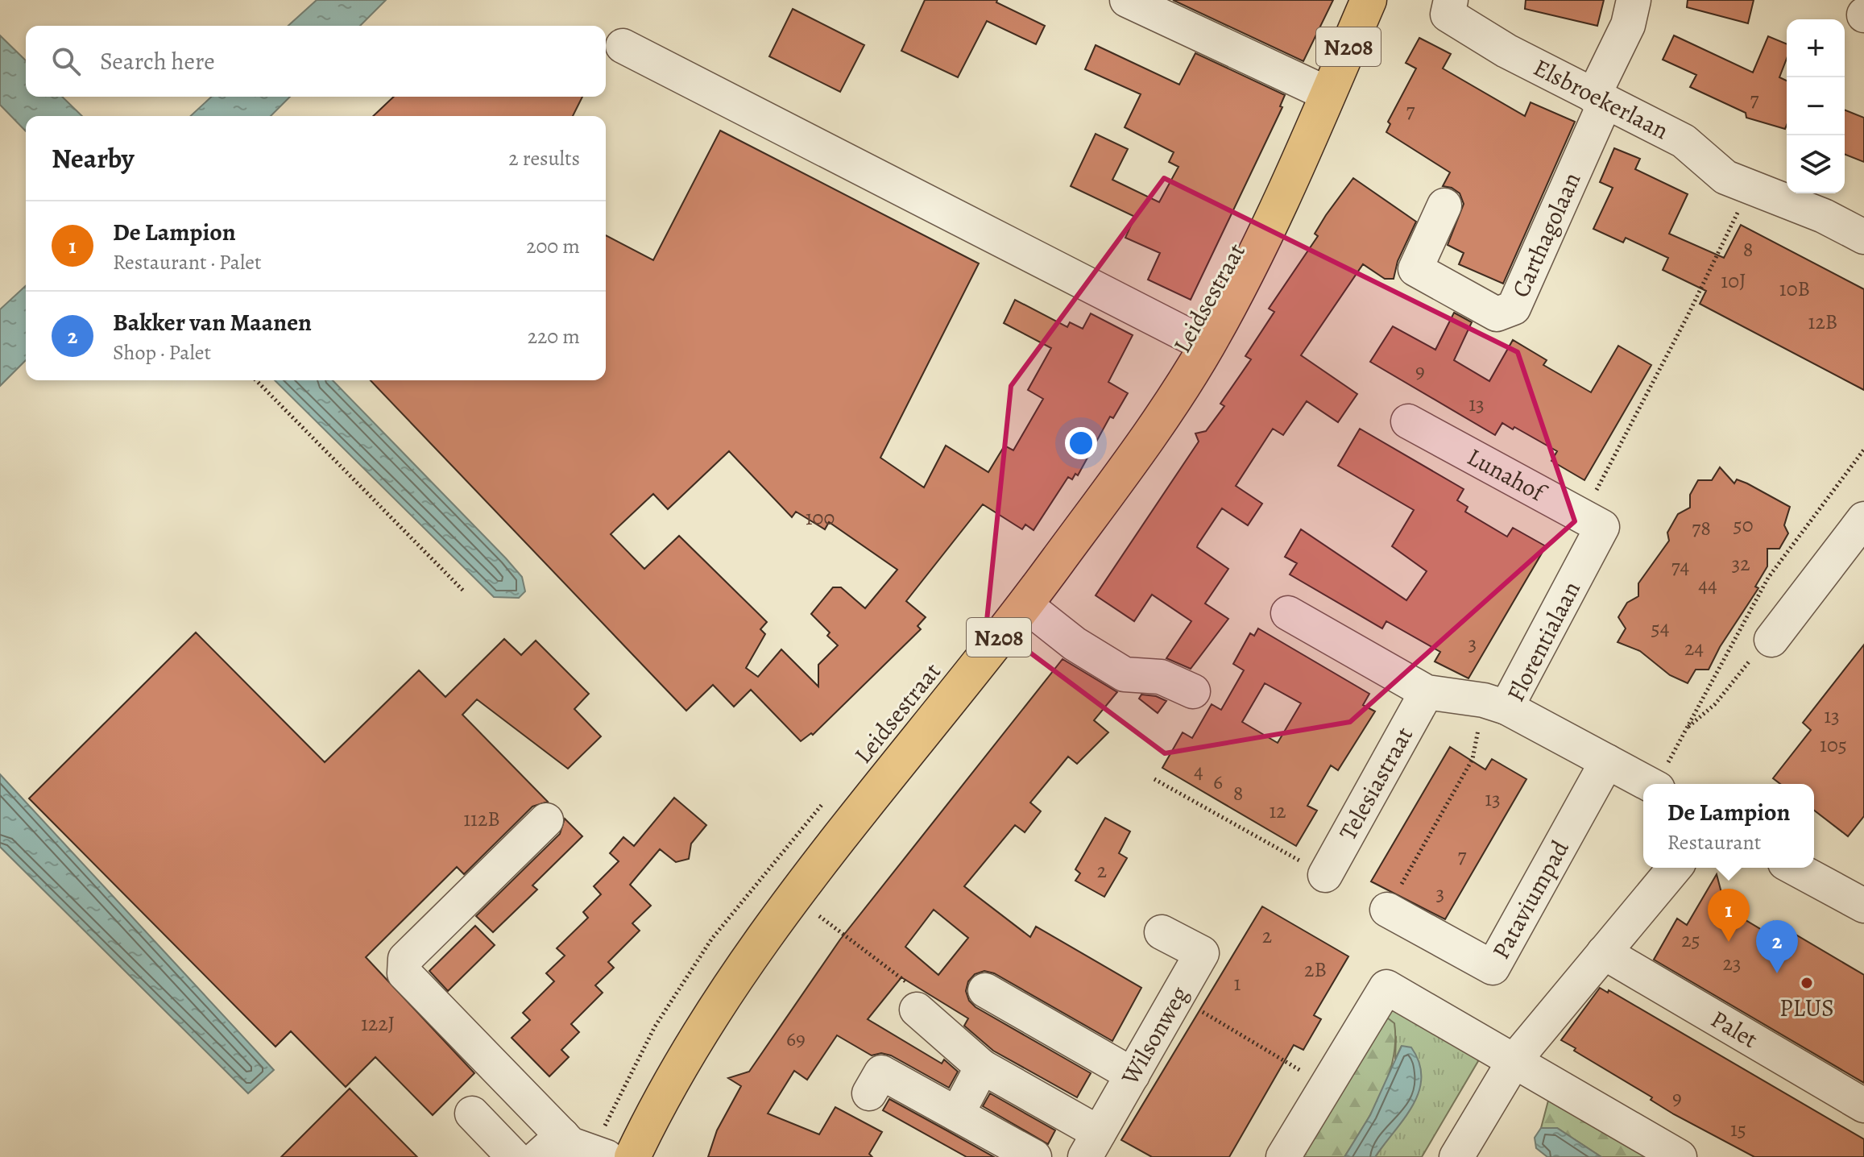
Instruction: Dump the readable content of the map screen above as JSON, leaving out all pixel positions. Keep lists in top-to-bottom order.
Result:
{
  "streets": {
    "main road": ["N208", "Leidsestraat"],
    "street": [
      "Elsbroekerlaan",
      "Carthagolaan",
      "Lunahof",
      "Florentialaan",
      "Telesiastraat",
      "Pataviumpad",
      "Palet",
      "Wilsonweg"
    ]
  },
  "crossings": [
    ["Elsbroekerlaan", "Carthagolaan"],
    ["Lunahof", "Florentialaan"],
    ["Florentialaan", "Pataviumpad"]
  ],
  "places": ["PLUS"],
  "house_numbers": [
    "7",
    "7",
    "8",
    "10J",
    "10B",
    "12B",
    "9",
    "13",
    "100",
    "50",
    "78",
    "32",
    "74",
    "44",
    "54",
    "3",
    "24",
    "13",
    "105",
    "4",
    "6",
    "8",
    "13",
    "12",
    "112B",
    "7",
    "2",
    "3",
    "2",
    "25",
    "23",
    "2B",
    "1",
    "122J",
    "69",
    "9",
    "15"
  ],
  "page": {
    "map_buttons": ["+", "−"],
    "search": "Search here",
    "heading": ["Nearby", "2 results"],
    "list": [
      {
        "mark": "1",
        "name": "De Lampion",
        "note": "Restaurant · Palet",
        "value": "200 m"
      },
      {
        "mark": "2",
        "name": "Bakker van Maanen",
        "note": "Shop · Palet",
        "value": "220 m"
      }
    ],
    "popup": ["De Lampion", "Restaurant"],
    "pins": ["1", "2"]
  }
}
